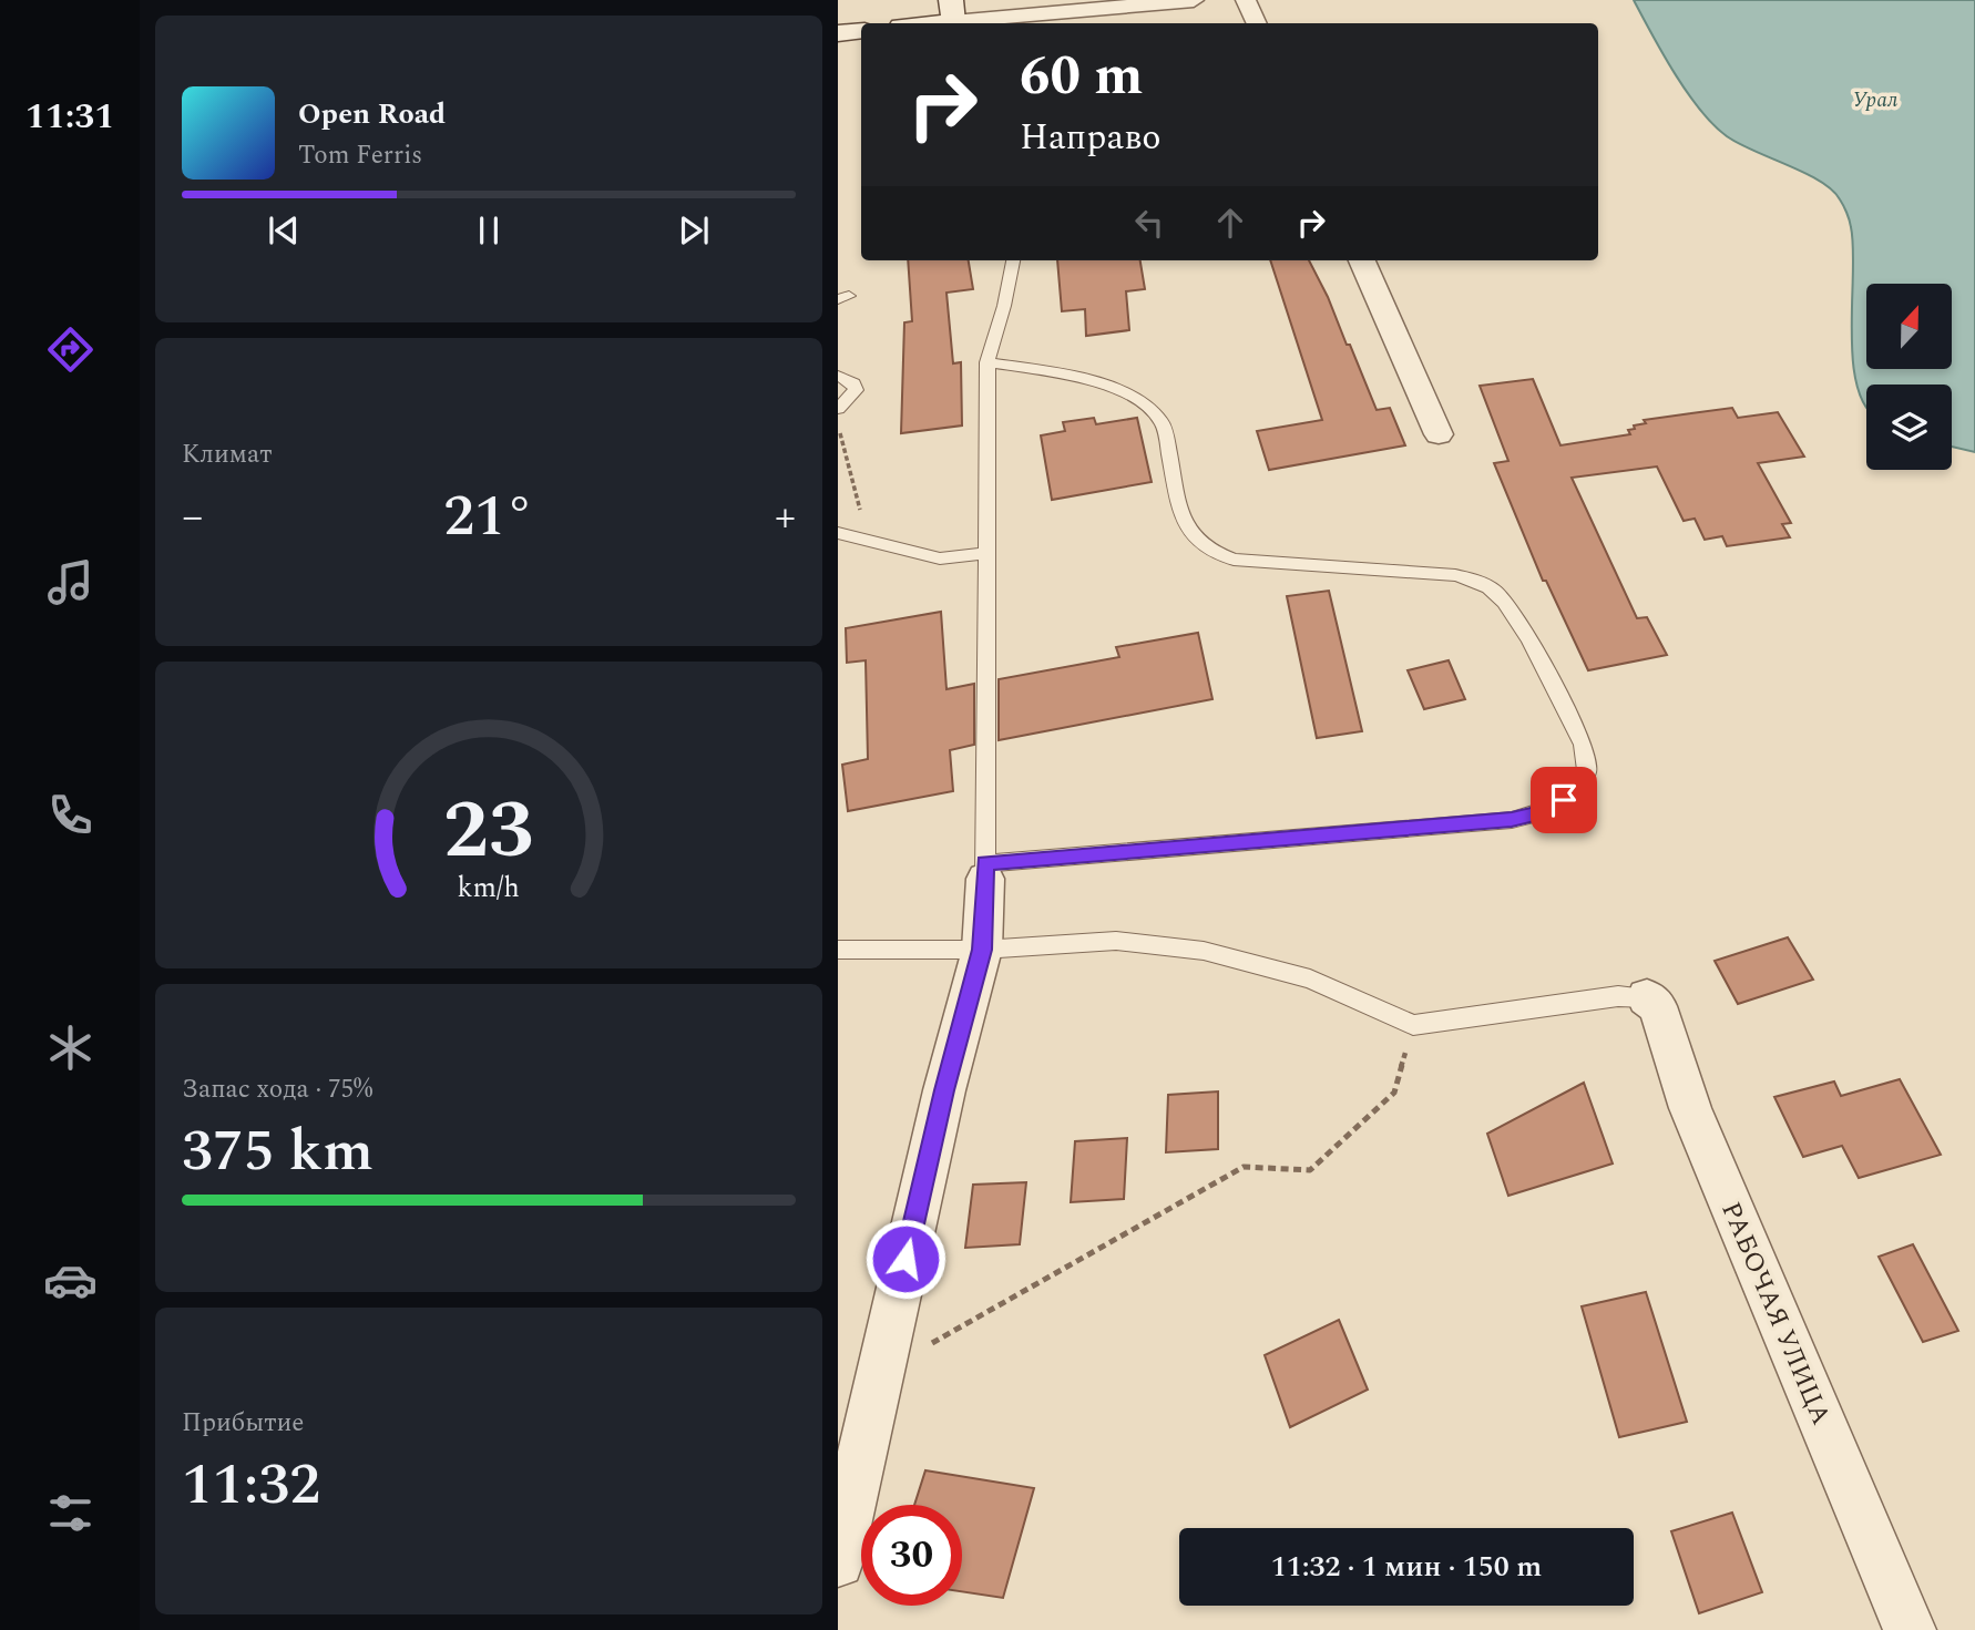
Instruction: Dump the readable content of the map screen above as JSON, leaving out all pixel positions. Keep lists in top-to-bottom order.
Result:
{
  "streets": {
    "street": ["РАБОЧАЯ УЛИЦА"]
  },
  "water": ["Урал"],
  "north": "top",
  "page": {
    "tabs": "11:31",
    "turn": ["60 m", "Направо"],
    "song": ["Open Road", "Tom Ferris"],
    "tile": [
      "Климат",
      ["Запас хода · 75%", "375 km"],
      ["Прибытие", "11:32"]
    ],
    "heat": ["−", "21°", "+"],
    "limit": "30",
    "trip": "11:32 · 1 мин · 150 m",
    "gauge": ["23", "km/h"]
  }
}
